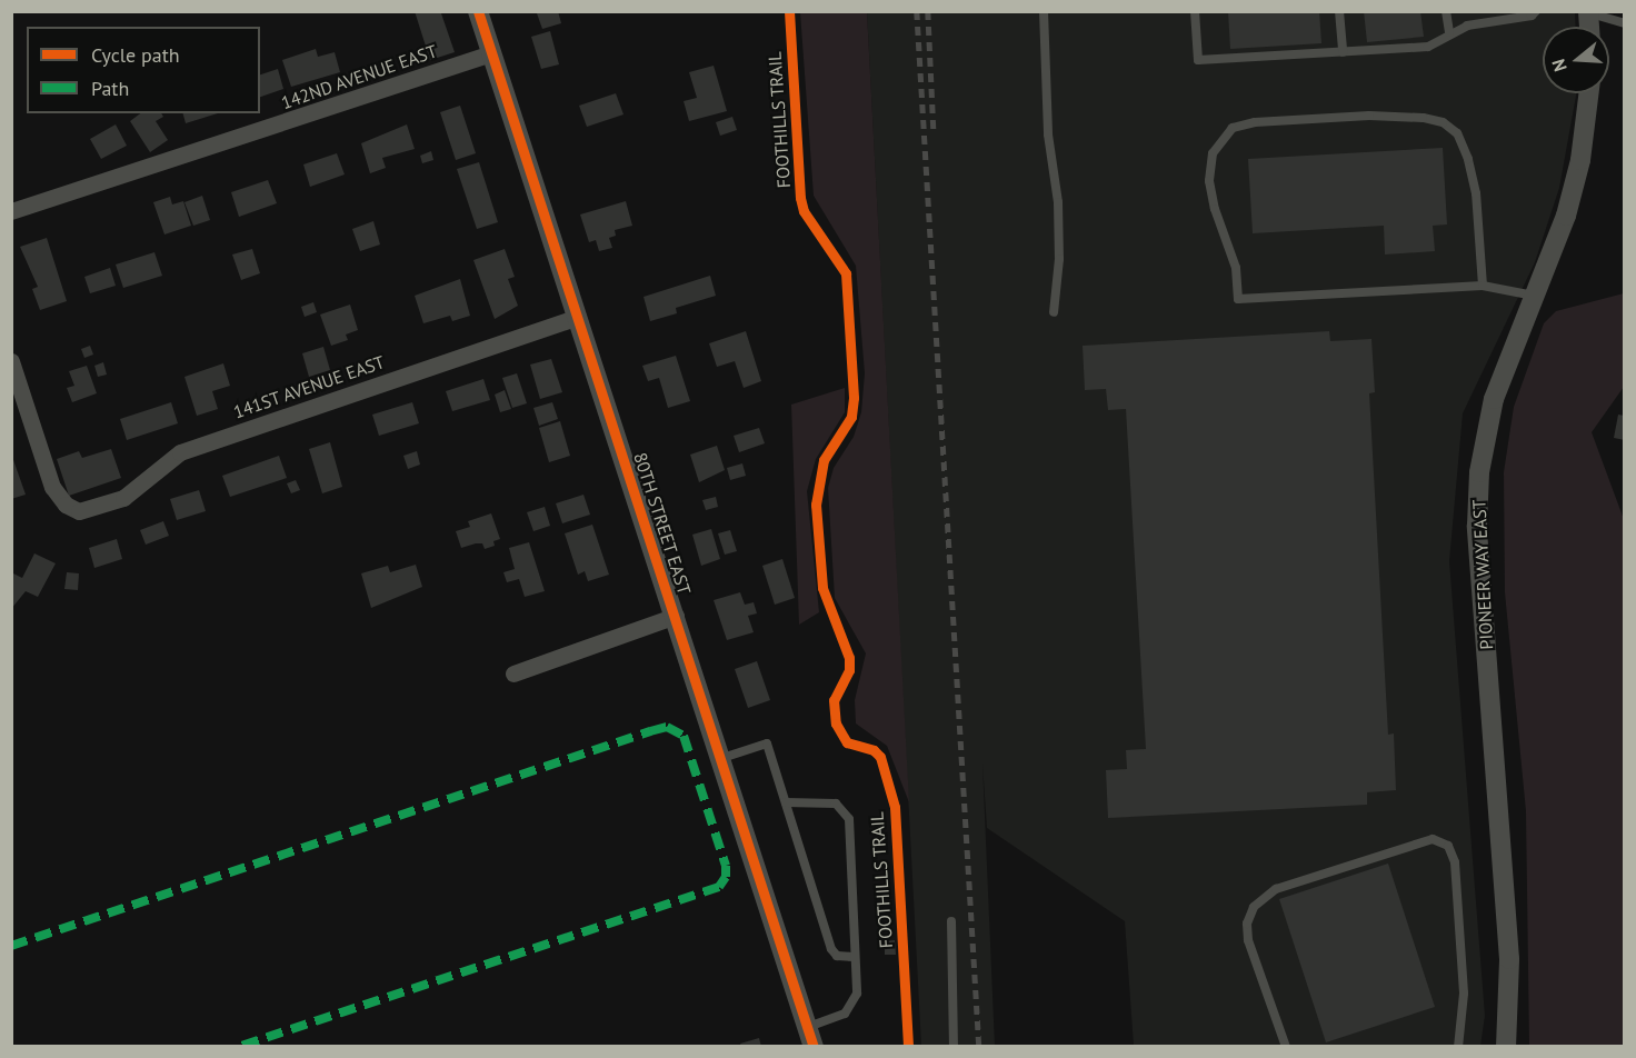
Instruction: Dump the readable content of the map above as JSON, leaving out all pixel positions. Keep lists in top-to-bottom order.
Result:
{
  "streets": {
    "street": [
      "142ND AVENUE EAST",
      "141ST AVENUE EAST",
      "80TH STREET EAST",
      "PIONEER WAY EAST"
    ],
    "cycle path": ["FOOTHILLS TRAIL"]
  },
  "crossings": [
    ["142ND AVENUE EAST", "80TH STREET EAST"],
    ["141ST AVENUE EAST", "80TH STREET EAST"]
  ],
  "legend": ["Cycle path", "Path"],
  "north": "left"
}
